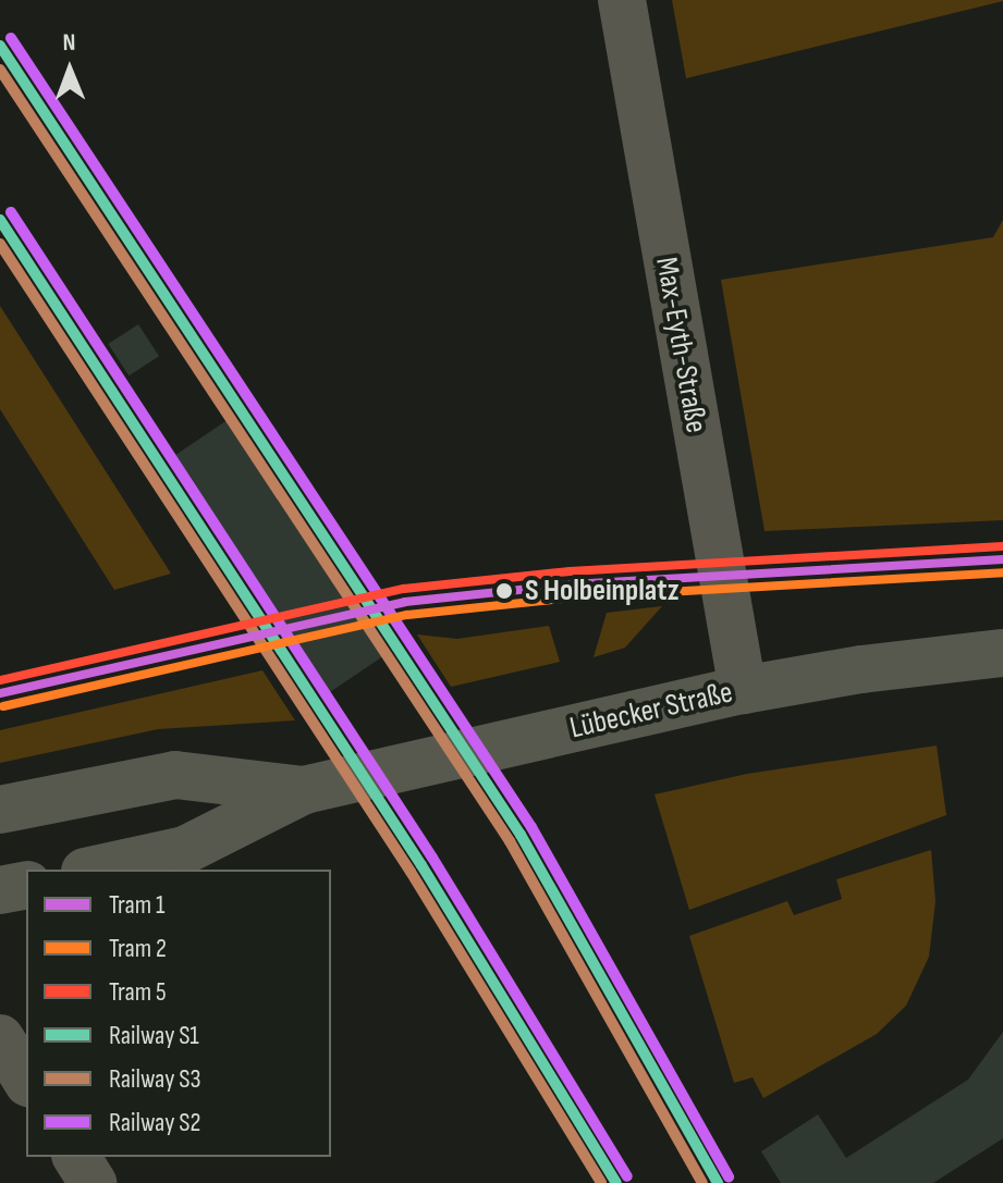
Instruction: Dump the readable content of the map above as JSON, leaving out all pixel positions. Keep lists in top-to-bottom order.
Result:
{
  "streets": {
    "main road": ["Lübecker Straße"],
    "street": ["Max-Eyth-Straße"]
  },
  "crossings": [
    ["Max-Eyth-Straße", "Lübecker Straße"]
  ],
  "places": ["S Holbeinplatz"],
  "lines": [
    "rail line S2",
    "rail line S1",
    "rail line S3",
    "tram line 5",
    "tram line 1",
    "tram line 2"
  ],
  "legend": [
    "Tram 1",
    "Tram 2",
    "Tram 5",
    "Railway S1",
    "Railway S3",
    "Railway S2"
  ],
  "north": "top"
}
